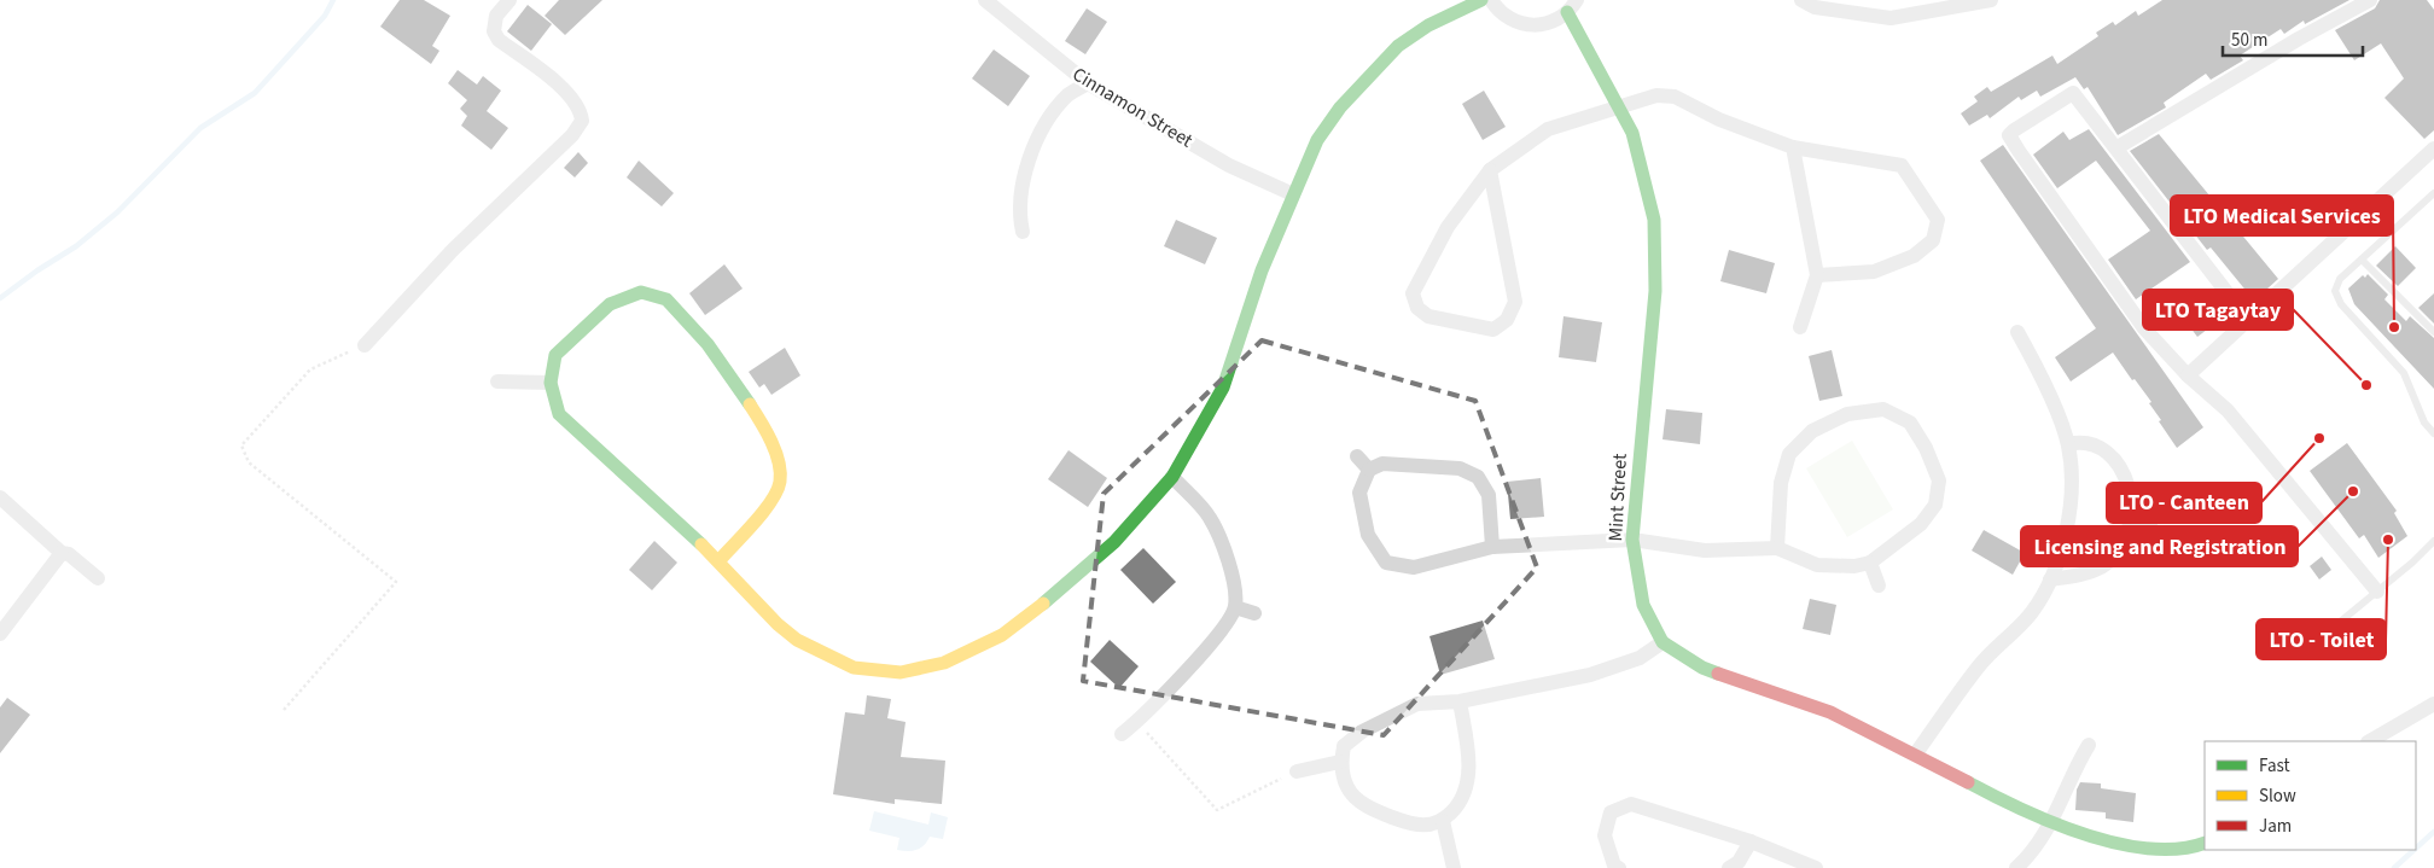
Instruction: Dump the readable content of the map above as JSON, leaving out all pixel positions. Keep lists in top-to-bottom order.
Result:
{
  "streets": {
    "street": ["Cinnamon Street", "Mint Street"]
  },
  "places": [
    "LTO Medical Services",
    "LTO Tagaytay",
    "LTO - Canteen",
    "Licensing and Registration",
    "LTO - Toilet"
  ],
  "legend": ["Fast", "Slow", "Jam"],
  "scale_bar": "50 m"
}
